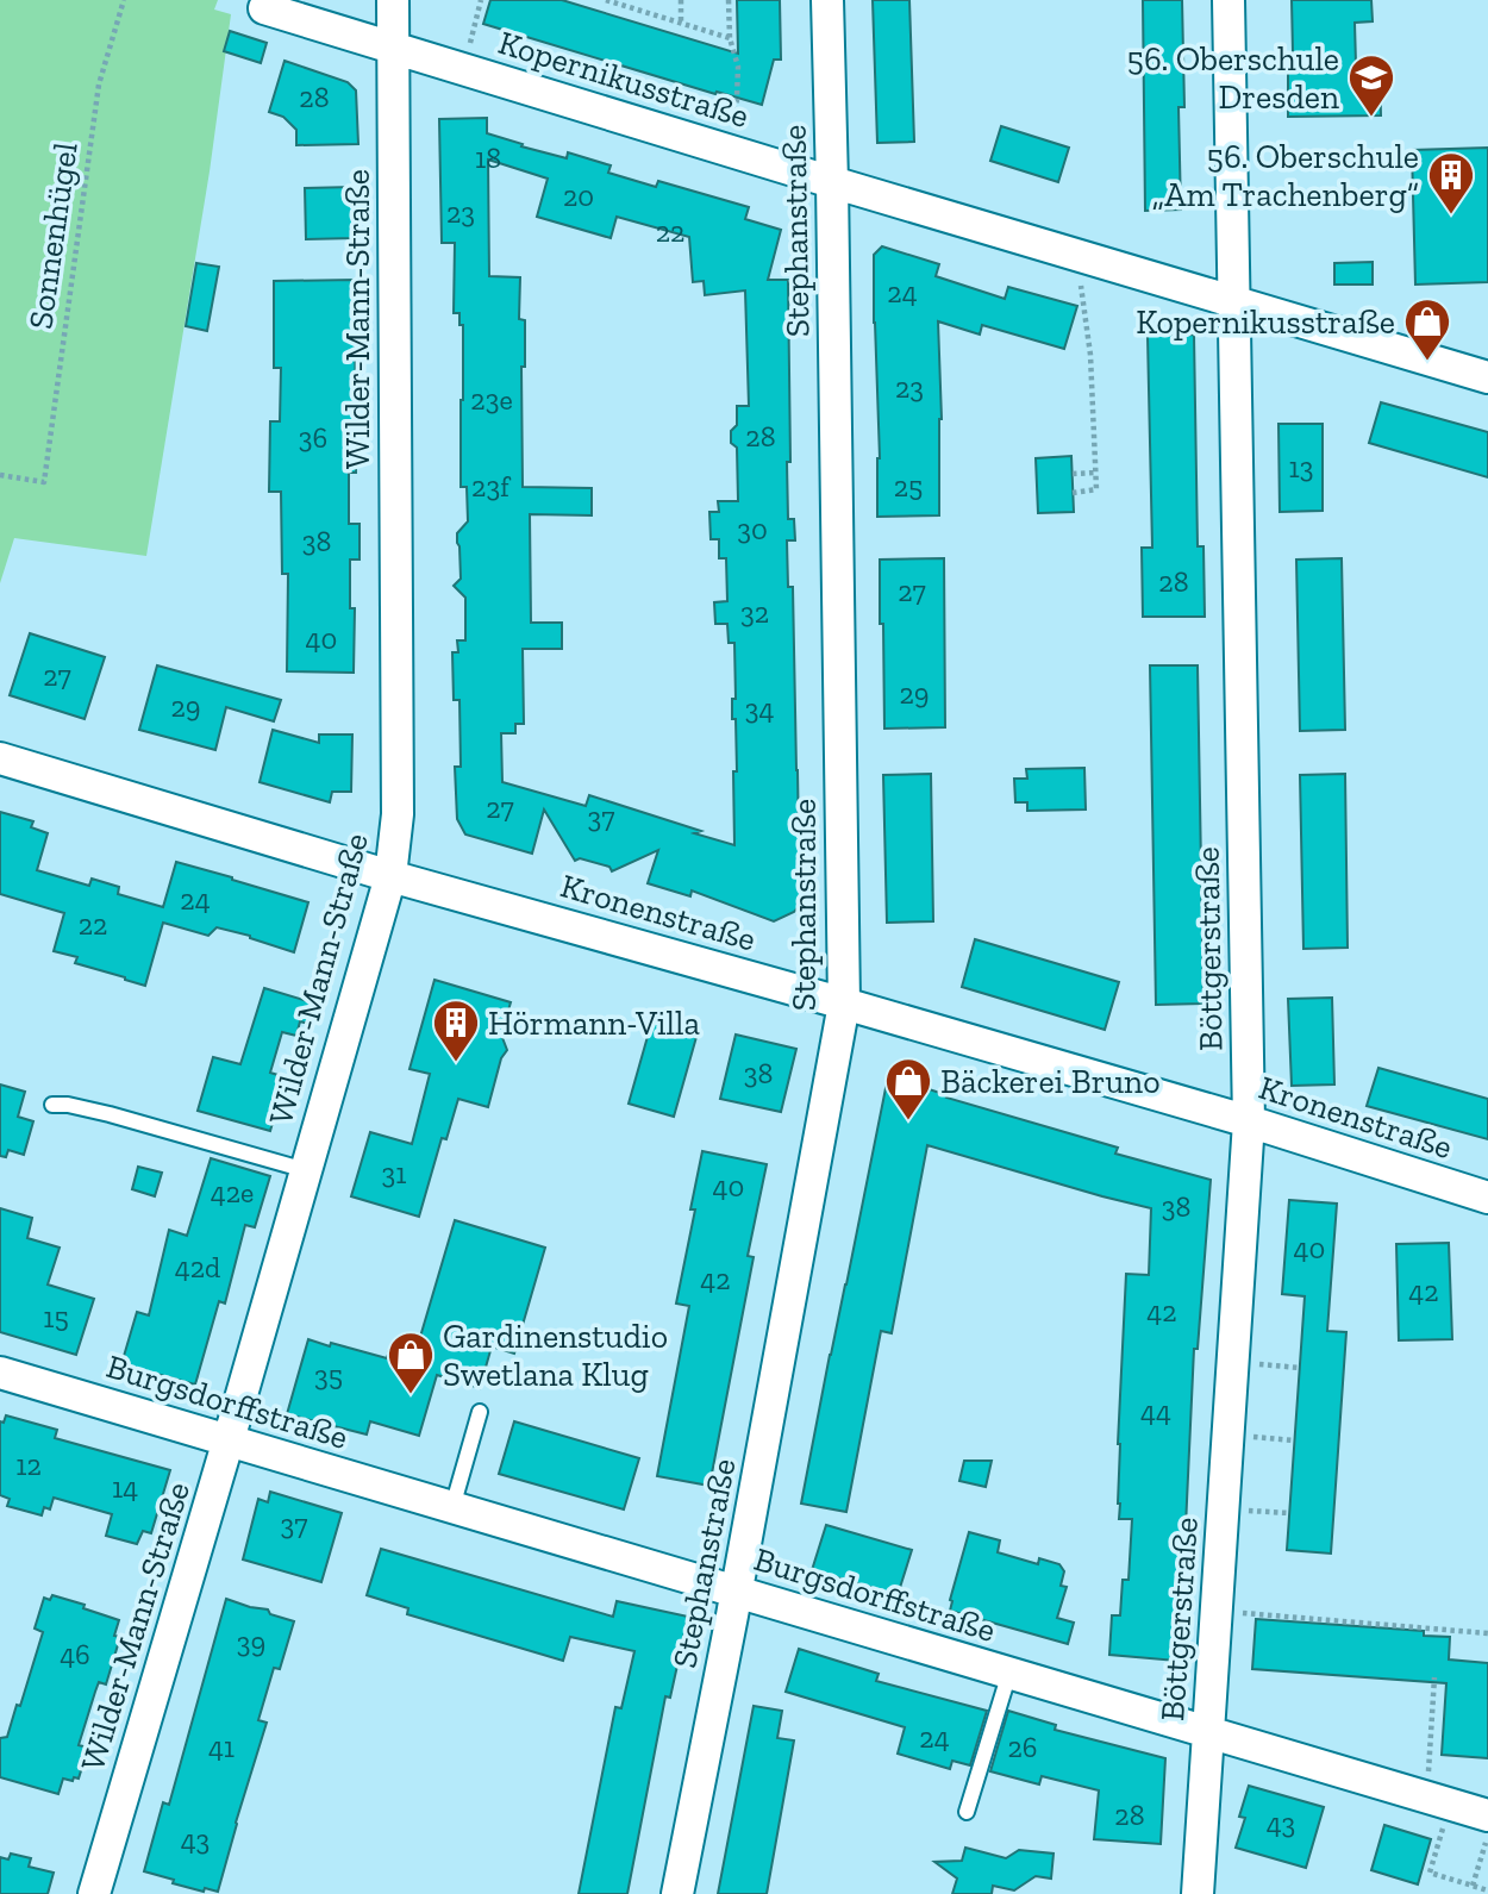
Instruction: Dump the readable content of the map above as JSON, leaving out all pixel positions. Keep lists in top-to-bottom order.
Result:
{
  "streets": {
    "street": [
      "Kopernikusstraße",
      "Stephanstraße",
      "Wilder-Mann-Straße",
      "Kronenstraße",
      "Böttgerstraße",
      "Burgsdorffstraße"
    ],
    "path": ["Sonnenhügel"]
  },
  "crossings": [
    ["Kopernikusstraße", "Stephanstraße"],
    ["Kopernikusstraße", "Wilder-Mann-Straße"],
    ["Kopernikusstraße", "Böttgerstraße"],
    ["Stephanstraße", "Kronenstraße"],
    ["Stephanstraße", "Burgsdorffstraße"],
    ["Wilder-Mann-Straße", "Kronenstraße"],
    ["Wilder-Mann-Straße", "Burgsdorffstraße"],
    ["Kronenstraße", "Böttgerstraße"],
    ["Böttgerstraße", "Burgsdorffstraße"]
  ],
  "places": {
    "school or university": ["56. Oberschule Dresden"],
    "building": ["56. Oberschule „Am Trachenberg“", "Hörmann-Villa"],
    "shop": ["Kopernikusstraße", "Bäckerei Bruno", "Gardinenstudio Swetlana Klug"]
  },
  "house_numbers": [
    "28",
    "18",
    "20",
    "23",
    "22",
    "24",
    "23",
    "23e",
    "28",
    "36",
    "13",
    "23f",
    "25",
    "30",
    "38",
    "28",
    "27",
    "32",
    "40",
    "27",
    "29",
    "29",
    "34",
    "27",
    "37",
    "24",
    "22",
    "38",
    "31",
    "40",
    "42e",
    "38",
    "40",
    "42d",
    "42",
    "42",
    "42",
    "15",
    "35",
    "44",
    "12",
    "14",
    "37",
    "39",
    "46",
    "24",
    "41",
    "26",
    "28",
    "43",
    "43"
  ]
}
